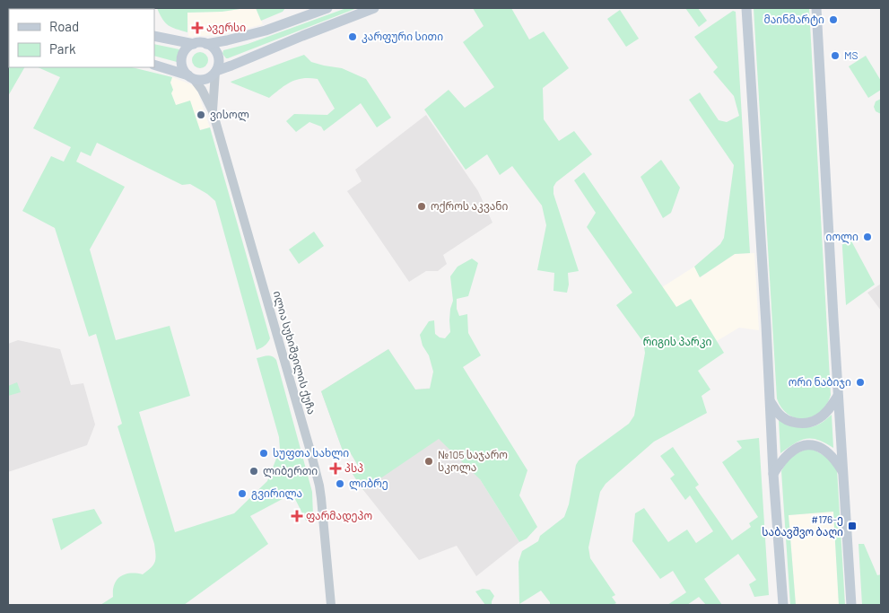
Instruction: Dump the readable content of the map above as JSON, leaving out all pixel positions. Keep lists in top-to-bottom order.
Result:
{
  "streets": {
    "street": ["ილია სუხიშვილის ქუჩა"]
  },
  "parks": ["რიგის პარკი"],
  "places": {
    "other": [
      "მაინმარტი",
      "კარფური სითი",
      "MS",
      "ვისოლ",
      "ოქროს აკვანი",
      "იოლი",
      "ორი ნაბიჯი",
      "სუფთა სახლი",
      "№105 საჯარო სკოლა",
      "ლიბერთი",
      "ლიბრე",
      "გვირილა"
    ],
    "health": ["ავერსი", "პსპ", "ფარმადეპო"],
    "transit": ["#176-ე საბავშვო ბაღი"]
  },
  "legend": ["Road", "Park"]
}
